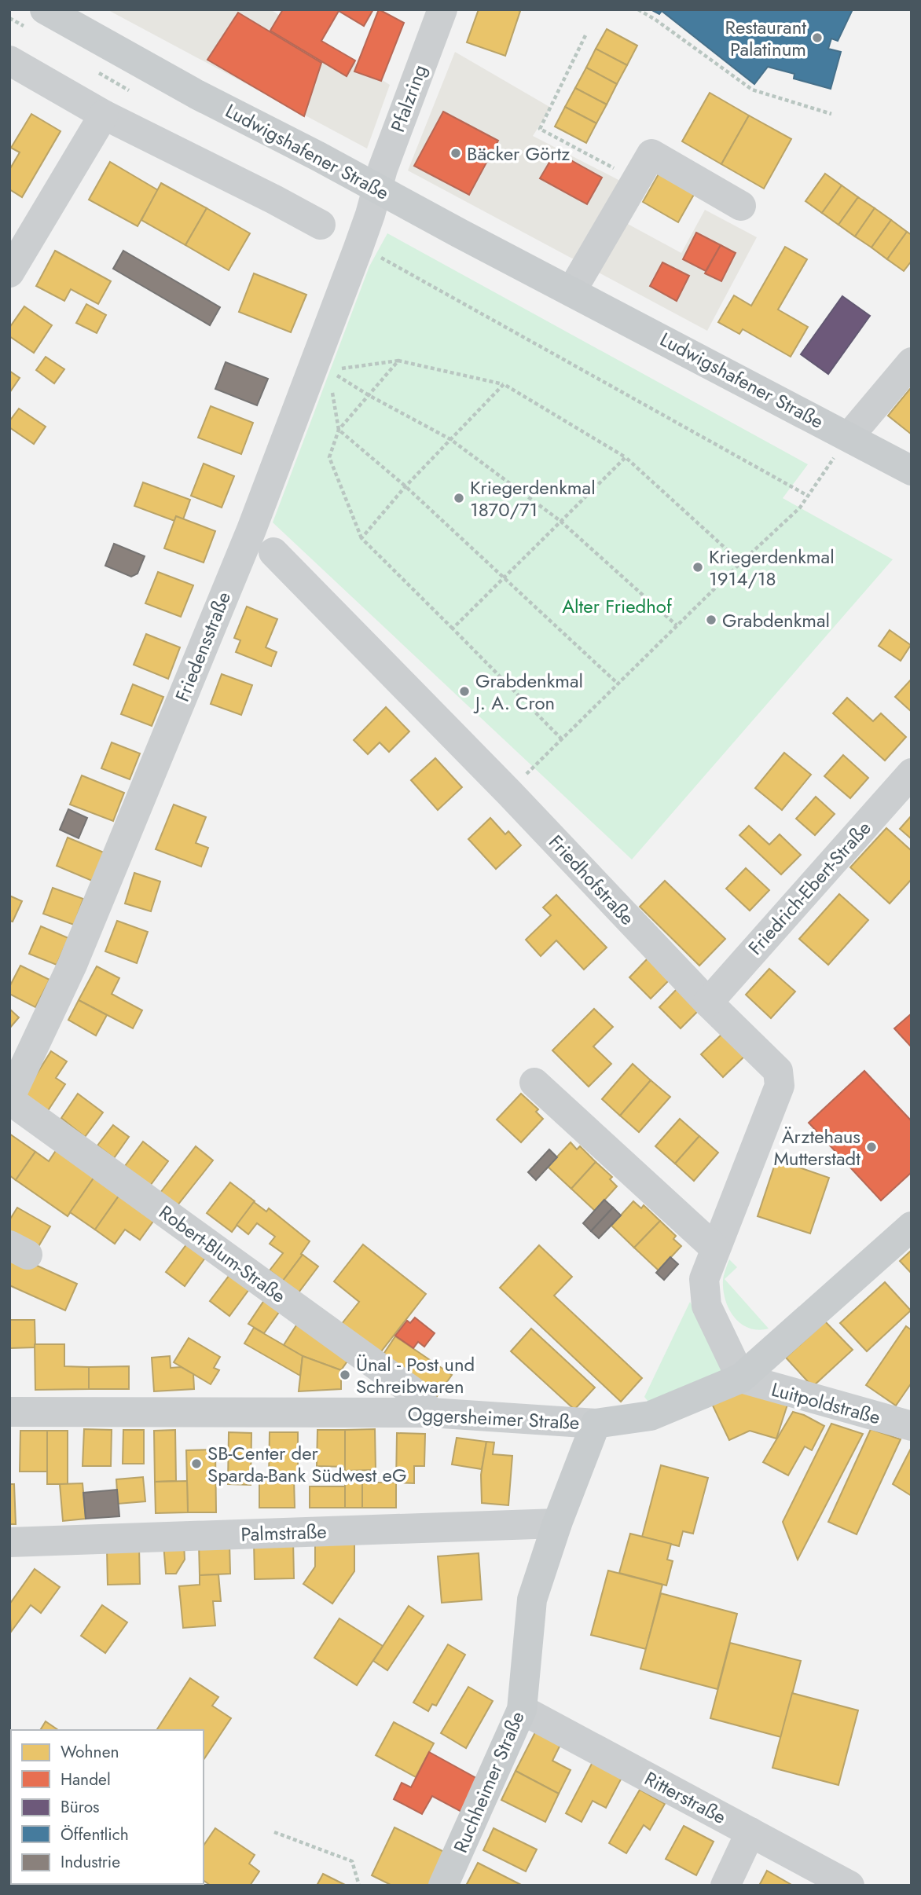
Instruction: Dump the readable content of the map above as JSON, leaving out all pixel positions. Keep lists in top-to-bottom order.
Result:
{
  "streets": {
    "main road": ["Ludwigshafener Straße", "Oggersheimer Straße", "Ruchheimer Straße"],
    "street": [
      "Pfalzring",
      "Friedensstraße",
      "Friedhofstraße",
      "Friedrich-Ebert-Straße",
      "Robert-Blum-Straße",
      "Luitpoldstraße",
      "Palmstraße",
      "Ritterstraße"
    ]
  },
  "crossings": [
    ["Pfalzring", "Ludwigshafener Straße"],
    ["Pfalzring", "Friedensstraße"],
    ["Ludwigshafener Straße", "Friedensstraße"],
    ["Friedensstraße", "Robert-Blum-Straße"],
    ["Friedhofstraße", "Friedrich-Ebert-Straße"],
    ["Friedhofstraße", "Luitpoldstraße"],
    ["Friedhofstraße", "Oggersheimer Straße"],
    ["Robert-Blum-Straße", "Oggersheimer Straße"],
    ["Luitpoldstraße", "Oggersheimer Straße"],
    ["Oggersheimer Straße", "Ruchheimer Straße"],
    ["Palmstraße", "Ruchheimer Straße"],
    ["Ruchheimer Straße", "Ritterstraße"]
  ],
  "parks": ["Alter Friedhof"],
  "places": [
    "Restaurant Palatinum",
    "Bäcker Görtz",
    "Kriegerdenkmal 1870/71",
    "Kriegerdenkmal 1914/18",
    "Grabdenkmal",
    "Grabdenkmal J. A. Cron",
    "Ärztehaus Mutterstadt",
    "Ünal - Post und Schreibwaren",
    "SB-Center der Sparda-Bank Südwest eG"
  ],
  "legend": [
    "Wohnen",
    "Handel",
    "Büros",
    "Öffentlich",
    "Industrie"
  ]
}
